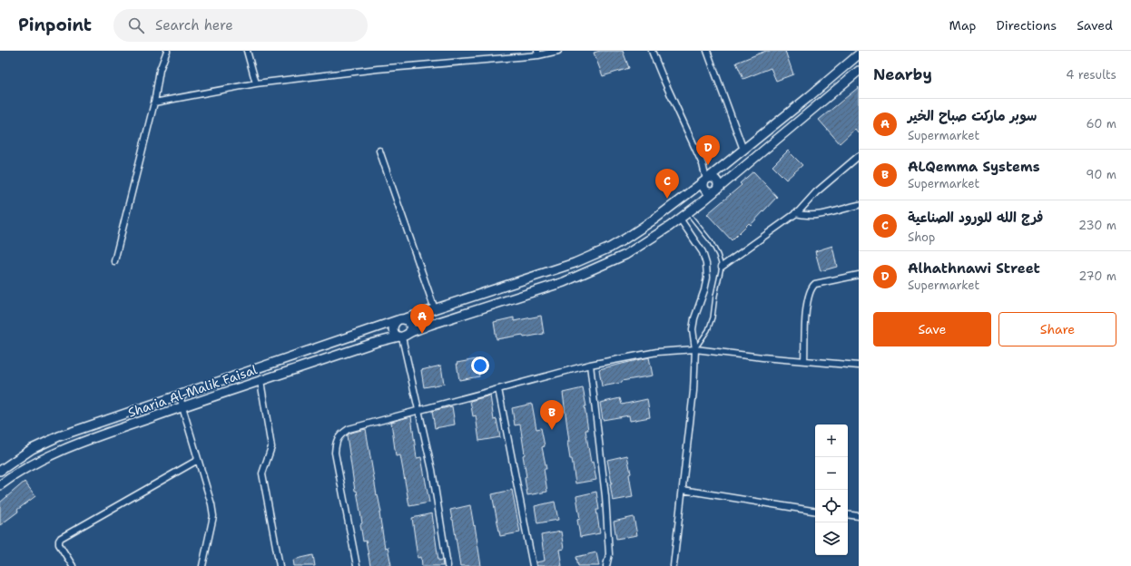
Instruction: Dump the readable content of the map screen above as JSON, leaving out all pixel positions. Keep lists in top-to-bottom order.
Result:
{
  "streets": {
    "main road": ["Sharia Al-Malik Faisal"]
  },
  "page": {
    "header": "Pinpoint",
    "search": "Search here",
    "nav": ["Map", "Directions", "Saved"],
    "heading": ["Nearby", "4 results"],
    "list": [
      {
        "mark": "A",
        "name": "سوبر ماركت صباح الخير",
        "note": "Supermarket",
        "value": "60 m"
      },
      {
        "mark": "B",
        "name": "ALQemma Systems",
        "note": "Supermarket",
        "value": "90 m"
      },
      {
        "mark": "C",
        "name": "فرج الله للورود الصناعية",
        "note": "Shop",
        "value": "230 m"
      },
      {
        "mark": "D",
        "name": "Alhathnawi Street",
        "note": "Supermarket",
        "value": "270 m"
      }
    ],
    "pins": [
      "D",
      "C",
      "A",
      "B"
    ],
    "buttons": ["Save", "Share"],
    "map_buttons": ["+", "−"]
  }
}
